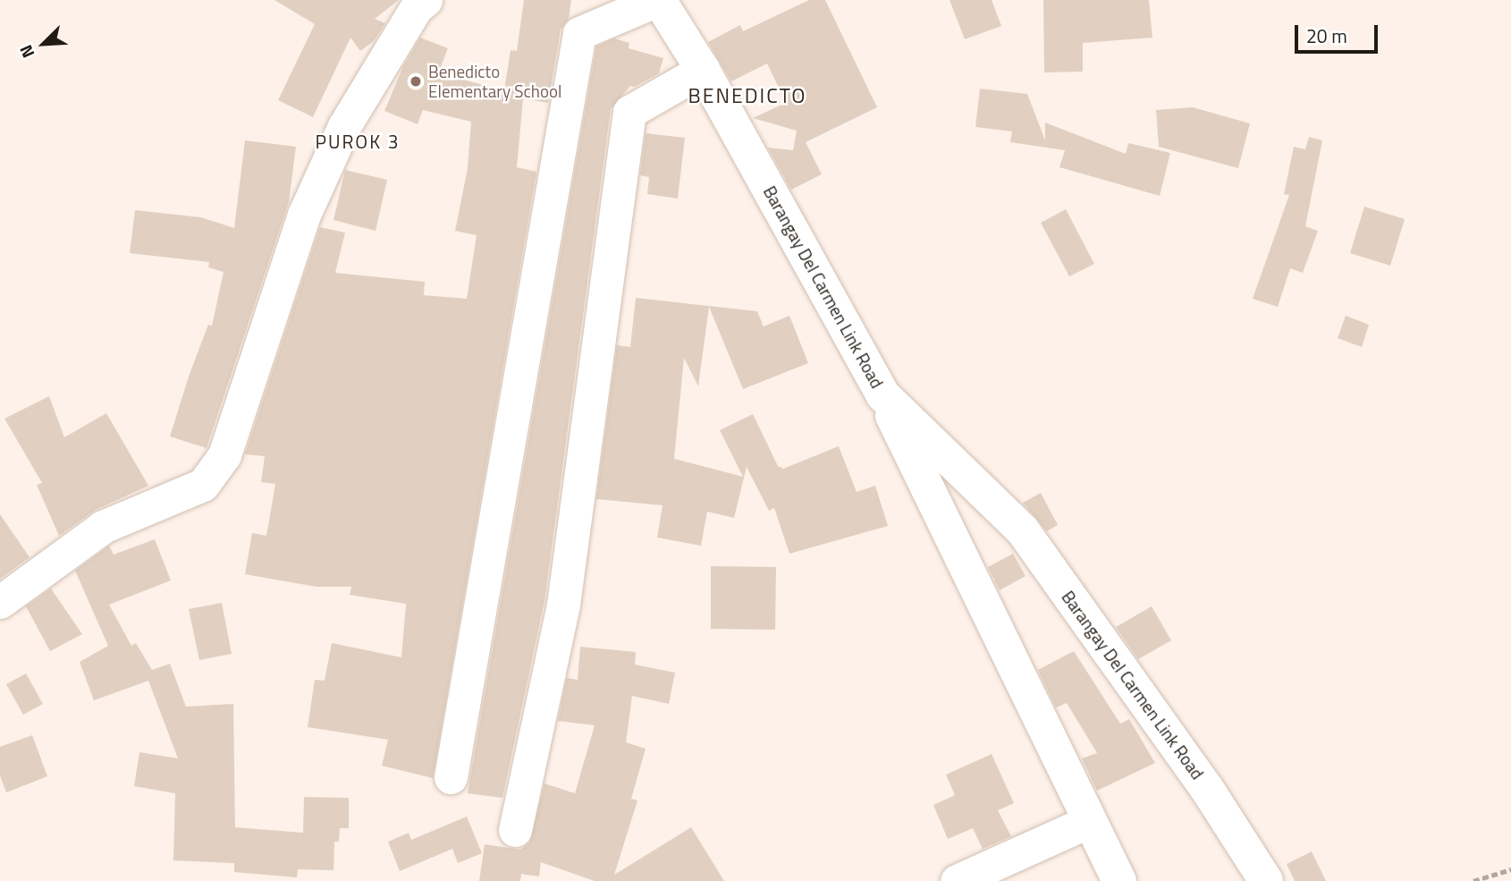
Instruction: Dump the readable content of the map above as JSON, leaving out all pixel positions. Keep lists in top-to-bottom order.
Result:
{
  "streets": {
    "street": ["Barangay Del Carmen Link Road"]
  },
  "districts": ["BENEDICTO", "PUROK 3"],
  "places": ["Benedicto Elementary School"],
  "scale_bar": "20 m",
  "north": "bottom left"
}
